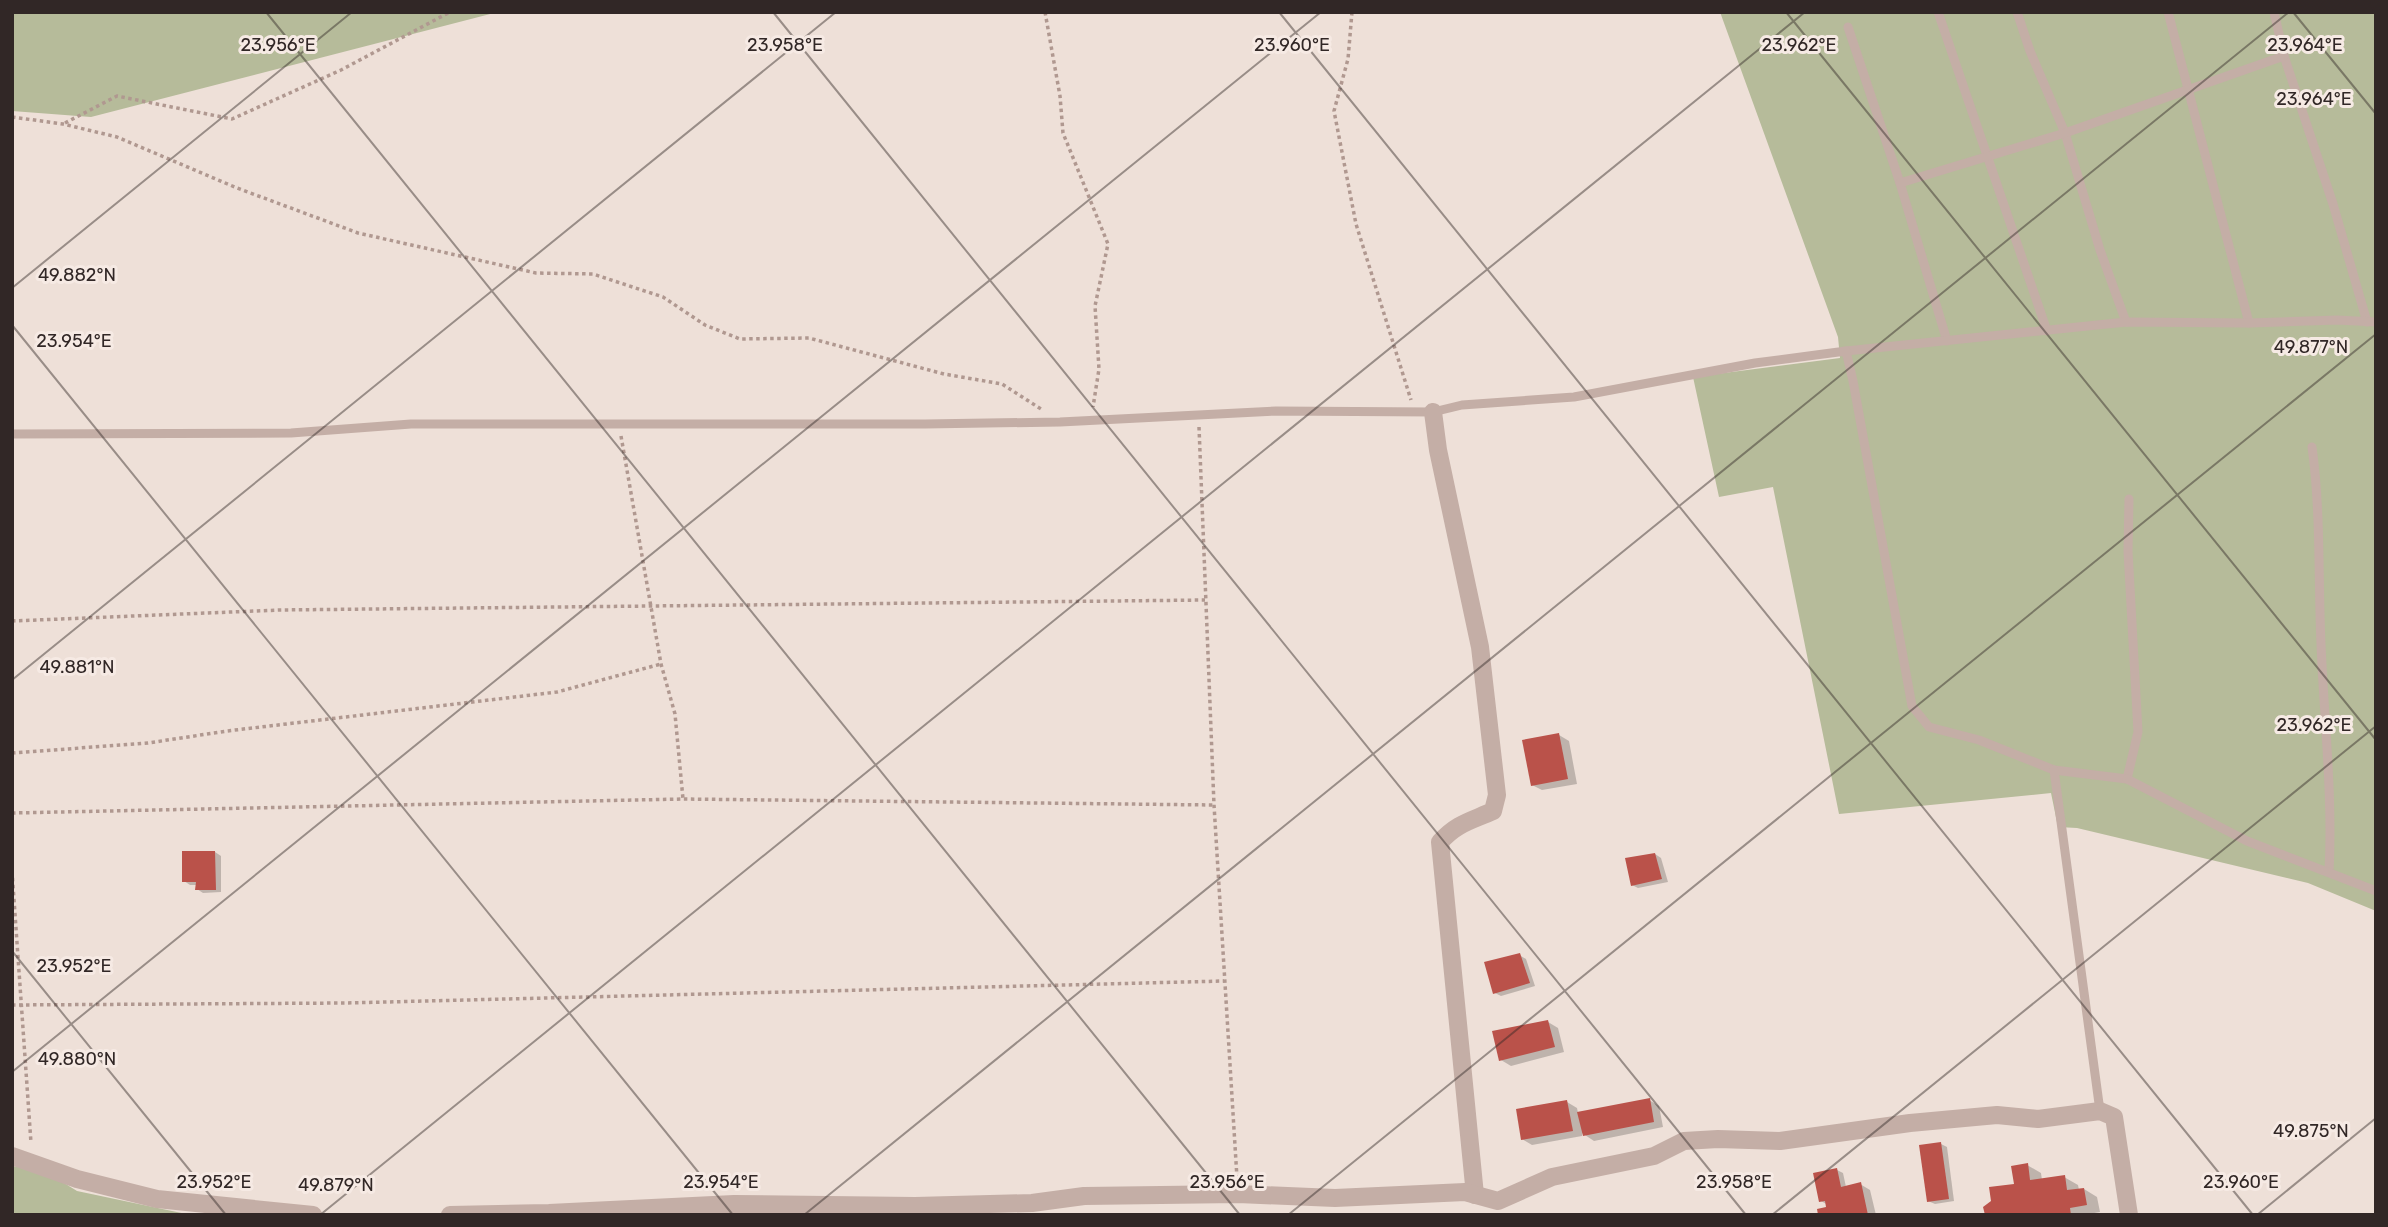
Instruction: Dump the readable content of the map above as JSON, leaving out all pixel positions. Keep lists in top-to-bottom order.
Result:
{
  "coordinates": [
    "23.956°E",
    "23.958°E",
    "23.960°E",
    "23.962°E",
    "23.964°E",
    "49.882°N",
    "23.954°E",
    "49.877°N",
    "49.881°N",
    "23.952°E",
    "49.880°N",
    "49.875°N",
    "49.879°N"
  ]
}
